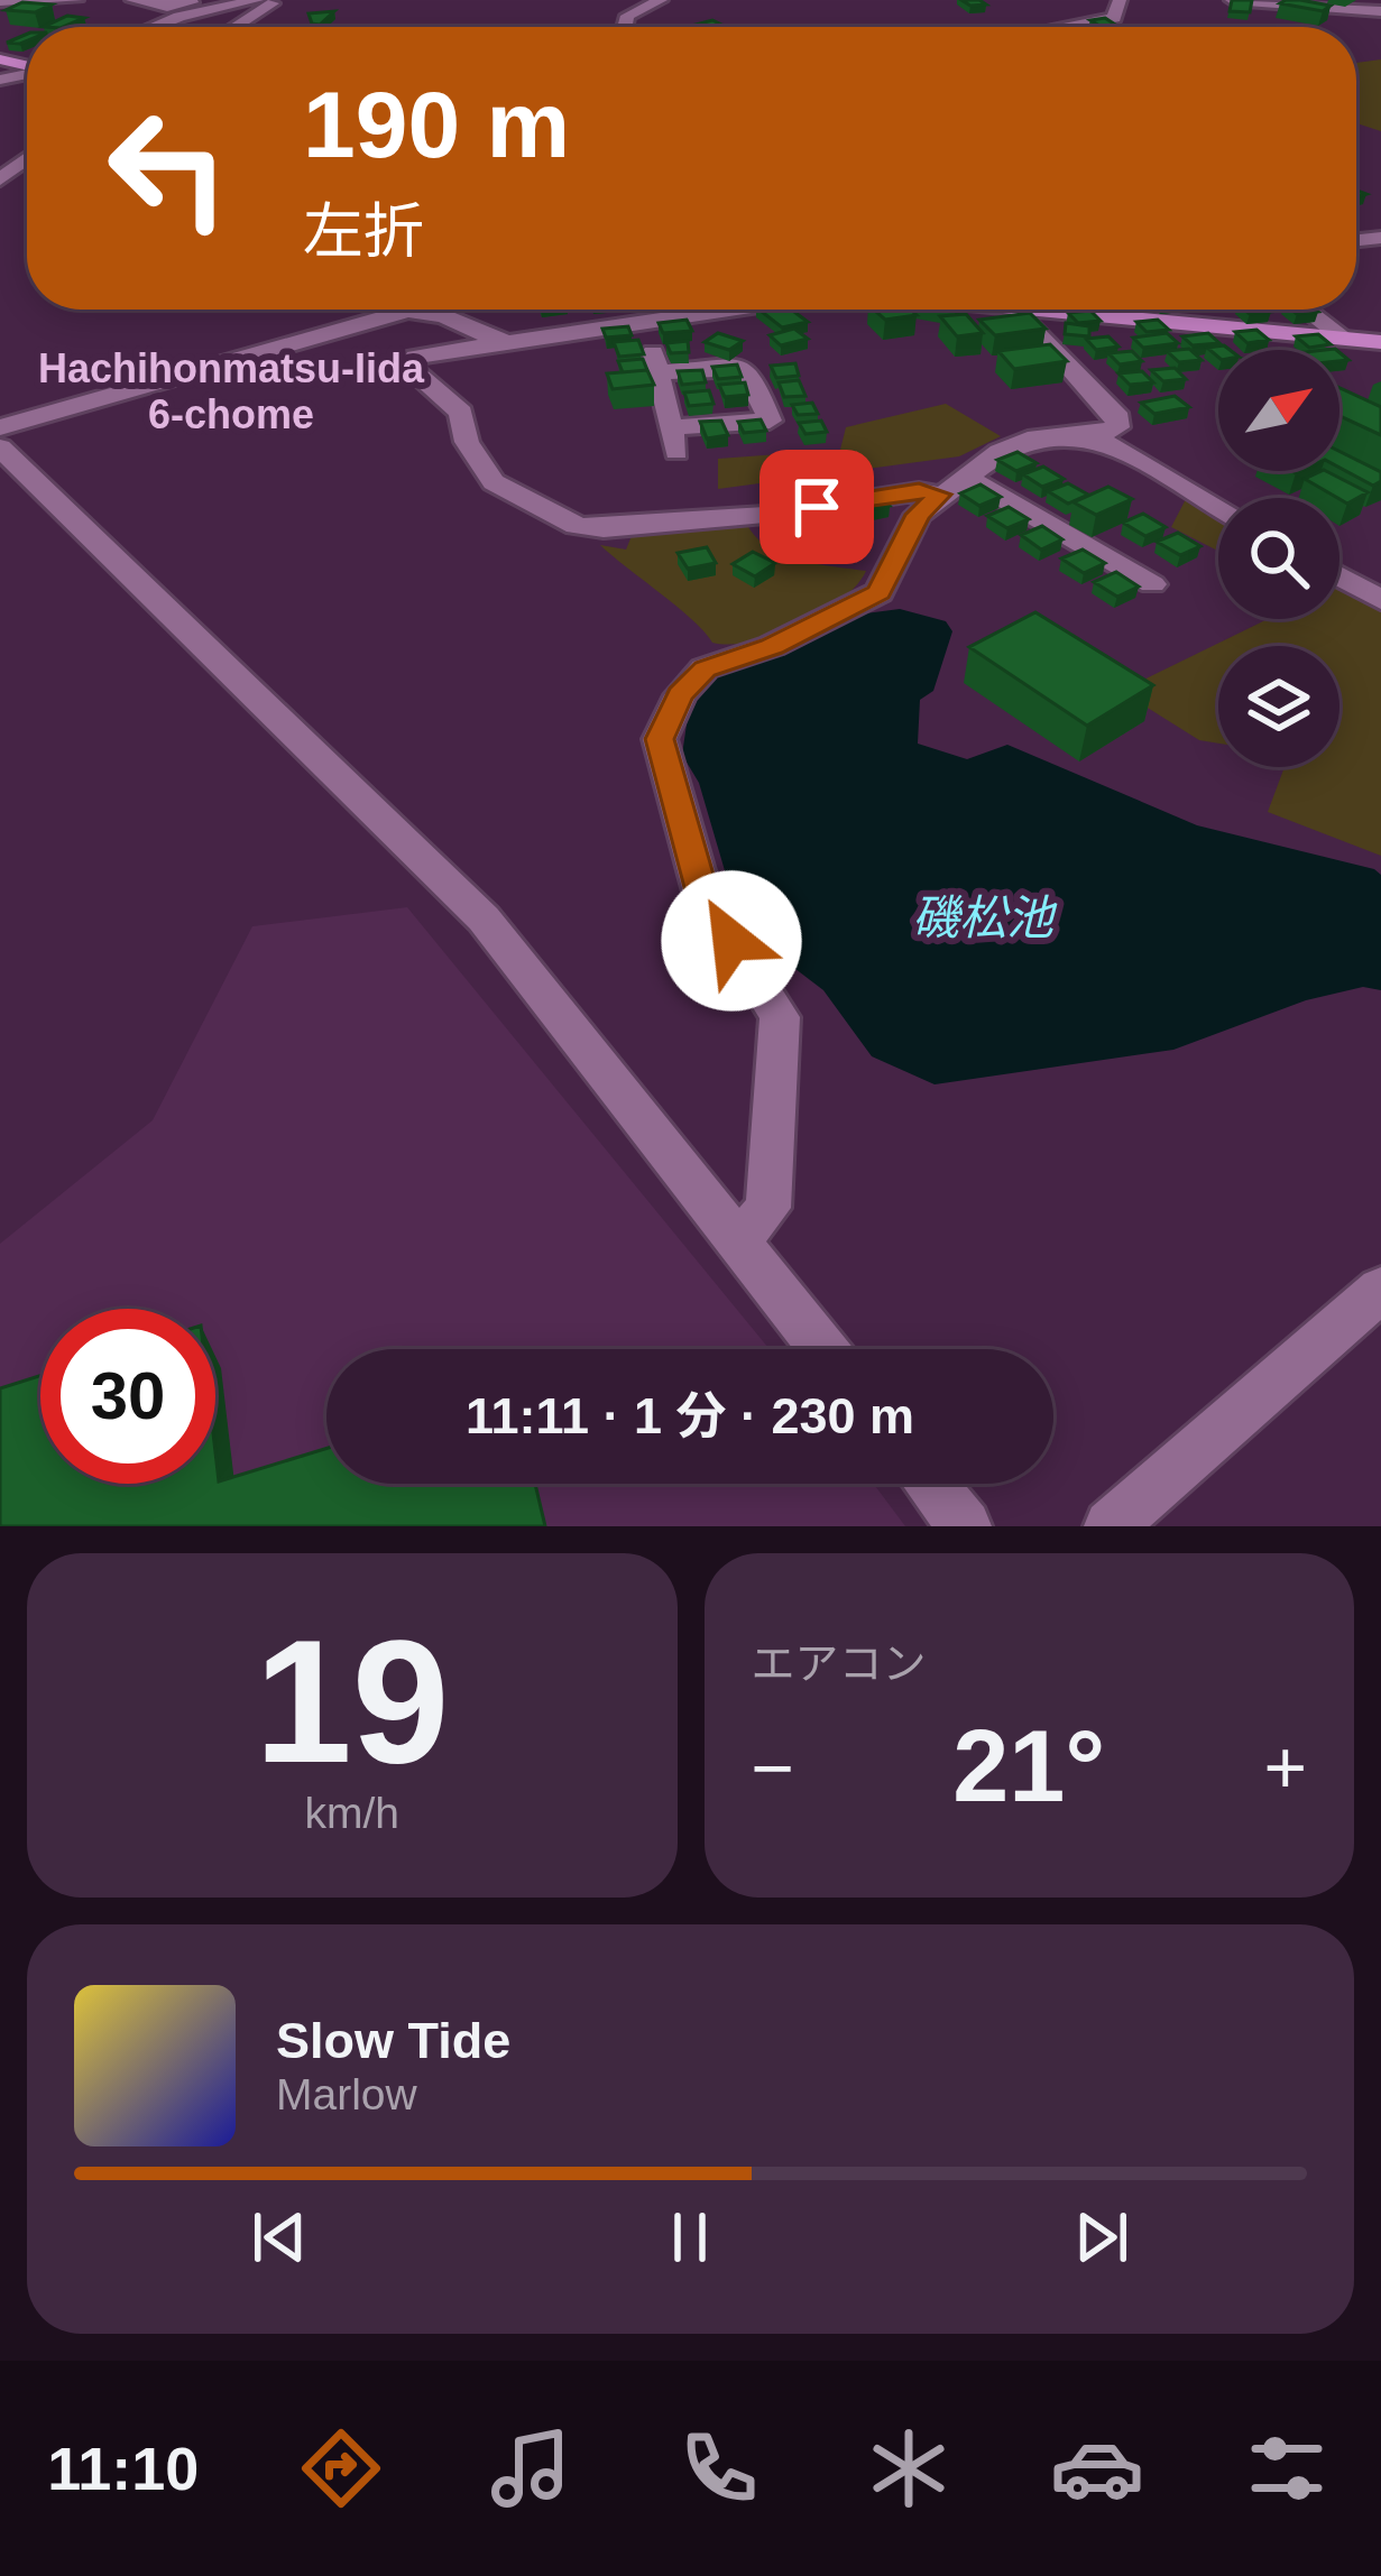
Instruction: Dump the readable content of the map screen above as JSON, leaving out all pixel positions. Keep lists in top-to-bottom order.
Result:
{
  "districts": ["Hachihonmatsu-Iida 6-chome"],
  "water": ["磯松池"],
  "north": "top right",
  "page": {
    "turn": ["190 m", "左折"],
    "limit": "30",
    "trip": "11:11 · 1 分 · 230 m",
    "tile": [
      ["19", "km/h"],
      "エアコン"
    ],
    "heat": ["−", "21°", "+"],
    "song": ["Slow Tide", "Marlow"],
    "tabs": "11:10"
  }
}
